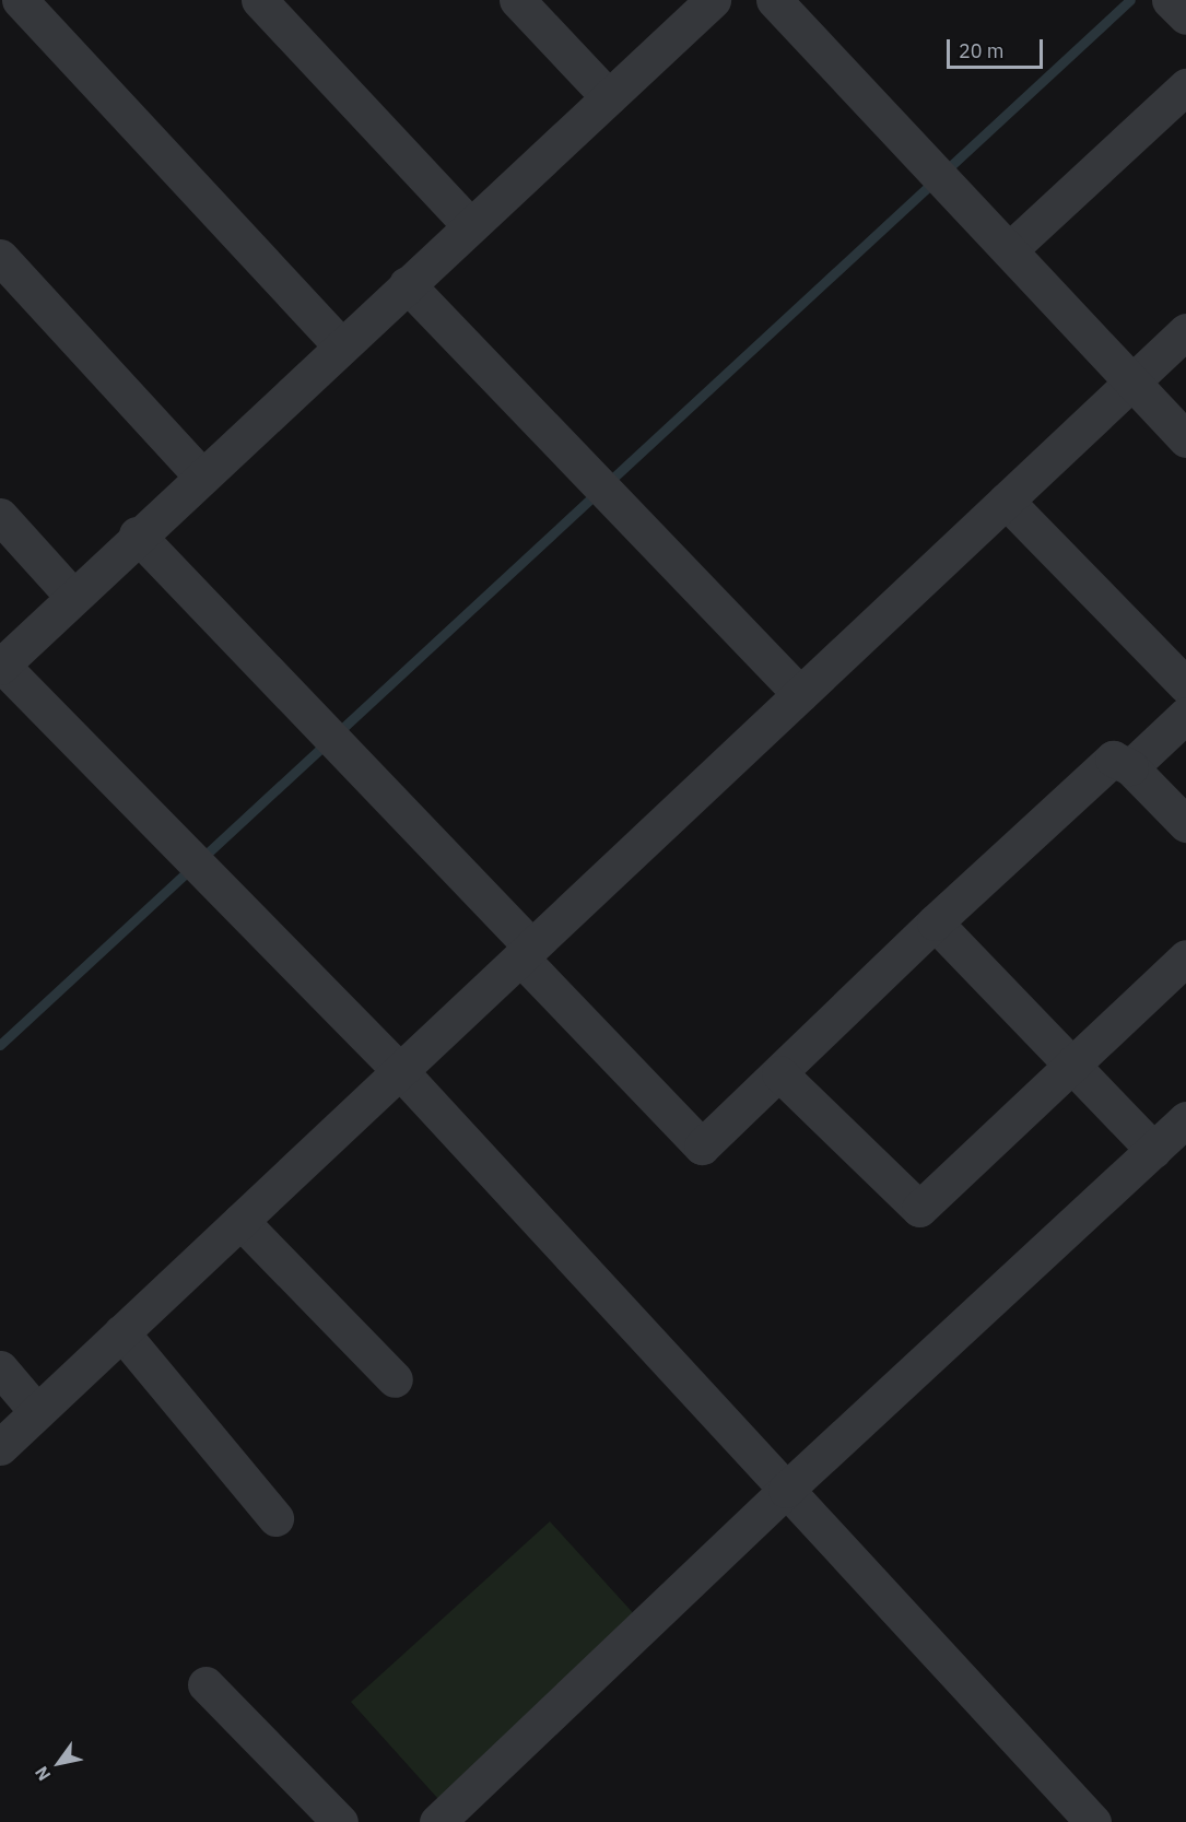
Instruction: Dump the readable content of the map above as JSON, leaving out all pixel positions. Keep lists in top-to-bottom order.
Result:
{
  "scale_bar": "20 m",
  "north": "bottom left"
}
